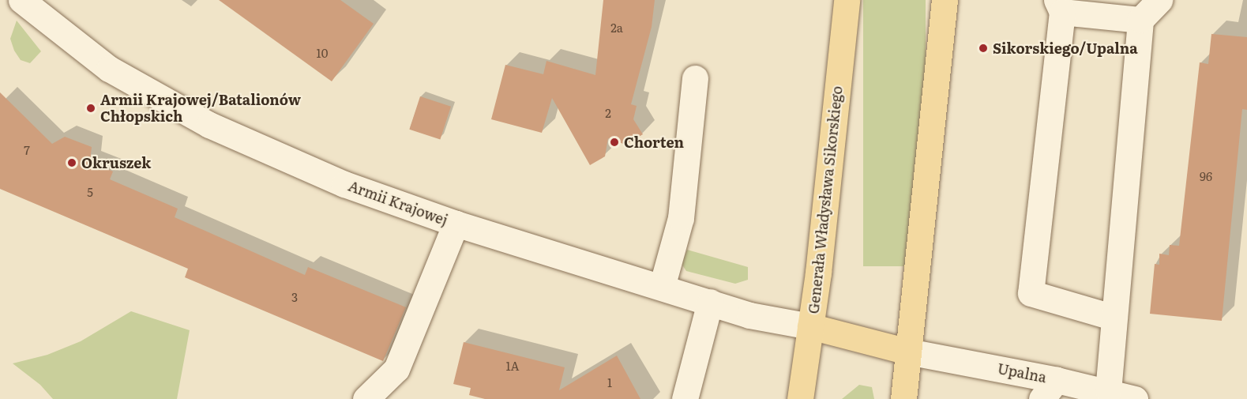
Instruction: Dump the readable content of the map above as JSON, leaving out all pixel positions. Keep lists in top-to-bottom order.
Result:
{
  "streets": {
    "main road": ["Generała Władysława Sikorskiego"],
    "street": ["Armii Krajowej", "Upalna"]
  },
  "crossings": [
    ["Generała Władysława Sikorskiego", "Armii Krajowej"]
  ],
  "places": [
    "Sikorskiego/Upalna",
    "Armii Krajowej/Batalionów Chłopskich",
    "Chorten",
    "Okruszek"
  ],
  "house_numbers": [
    "2a",
    "10",
    "2",
    "7",
    "96",
    "5",
    "3",
    "1A",
    "1"
  ]
}
